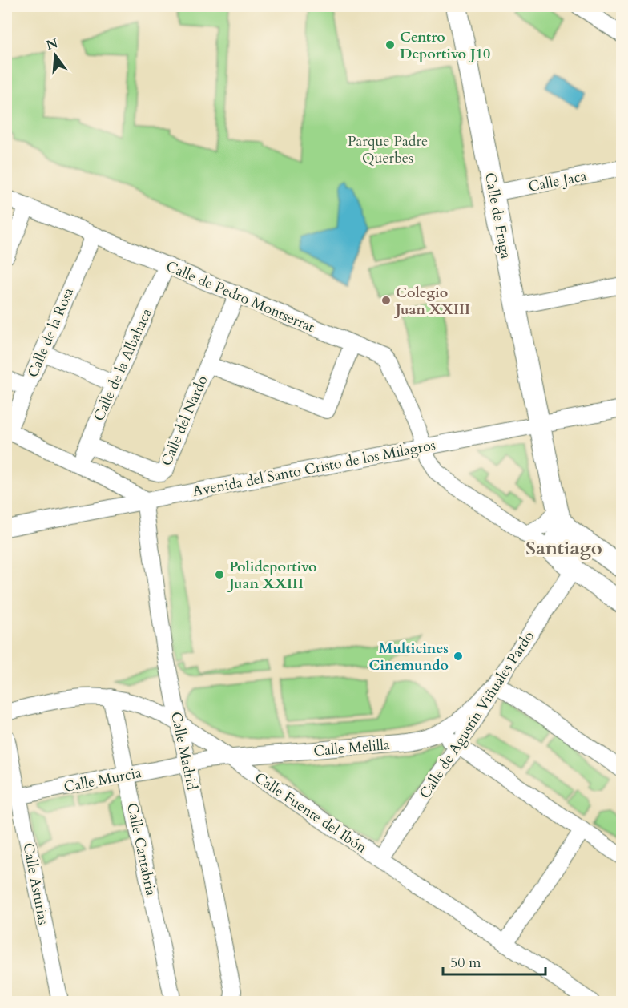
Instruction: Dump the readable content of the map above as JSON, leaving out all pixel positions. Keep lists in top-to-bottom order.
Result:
{
  "streets": {
    "main road": ["Calle de Fraga"],
    "street": [
      "Calle Jaca",
      "Calle de Pedro Montserrat",
      "Calle de la Rosa",
      "Calle de la Albahaca",
      "Calle del Nardo",
      "Avenida del Santo Cristo de los Milagros",
      "Calle de Agustín Viñuales Pardo",
      "Calle Melilla",
      "Calle Madrid",
      "Calle Murcia",
      "Calle Fuente del Ibón",
      "Calle Cantabria",
      "Calle Asturias"
    ]
  },
  "crossings": [
    ["Calle Jaca", "Calle de Fraga"],
    ["Calle de Fraga", "Avenida del Santo Cristo de los Milagros"],
    ["Calle de Pedro Montserrat", "Calle de la Rosa"],
    ["Calle de Pedro Montserrat", "Calle de la Albahaca"],
    ["Calle de Pedro Montserrat", "Calle del Nardo"],
    ["Calle de Pedro Montserrat", "Avenida del Santo Cristo de los Milagros"],
    ["Calle de la Rosa", "Calle de la Albahaca"],
    ["Calle de la Albahaca", "Calle del Nardo"],
    ["Avenida del Santo Cristo de los Milagros", "Calle Madrid"],
    ["Calle de Agustín Viñuales Pardo", "Calle Melilla"],
    ["Calle de Agustín Viñuales Pardo", "Calle Fuente del Ibón"],
    ["Calle Melilla", "Calle Madrid"],
    ["Calle Melilla", "Calle Murcia"],
    ["Calle Melilla", "Calle Fuente del Ibón"],
    ["Calle Madrid", "Calle Murcia"],
    ["Calle Madrid", "Calle Fuente del Ibón"],
    ["Calle Murcia", "Calle Cantabria"],
    ["Calle Murcia", "Calle Asturias"],
    ["Calle Fuente del Ibón", "Calle Cantabria"]
  ],
  "districts": ["Santiago"],
  "parks": ["Parque Padre Querbes"],
  "places": [
    "Centro Deportivo J10",
    "Colegio Juan XXIII",
    "Polideportivo Juan XXIII",
    "Multicines Cinemundo"
  ],
  "scale_bar": "50 m",
  "north": "top"
}
